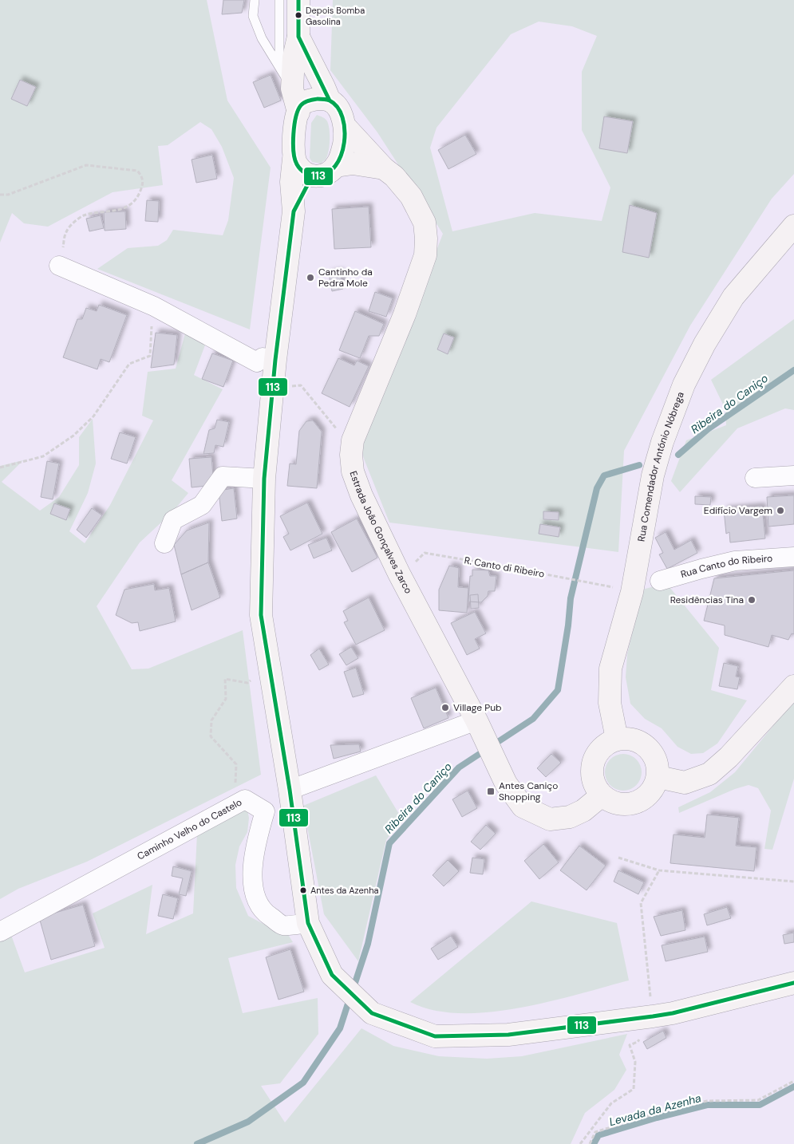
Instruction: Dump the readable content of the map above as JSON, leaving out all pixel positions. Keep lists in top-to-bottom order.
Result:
{
  "streets": {
    "street": [
      "Rua Comendador António Nóbrega",
      "Estrada João Gonçalves Zarco",
      "Rua Canto do Ribeiro",
      "Caminho Velho do Castelo"
    ],
    "path": ["R. Canto di Ribeiro"]
  },
  "crossings": [
    ["Rua Comendador António Nóbrega", "Estrada João Gonçalves Zarco"],
    ["Rua Comendador António Nóbrega", "R. Canto di Ribeiro"],
    ["Estrada João Gonçalves Zarco", "R. Canto di Ribeiro"]
  ],
  "water": ["Ribeira do Caniço", "Levada da Azenha"],
  "places": {
    "other": [
      "Depois Bomba Gasolina",
      "Cantinho da Pedra Mole",
      "Edifício Vargem",
      "Residências Tina",
      "Village Pub",
      "Antes da Azenha"
    ],
    "transit": ["Antes Caniço Shopping"]
  },
  "lines": ["transit line 113"]
}
